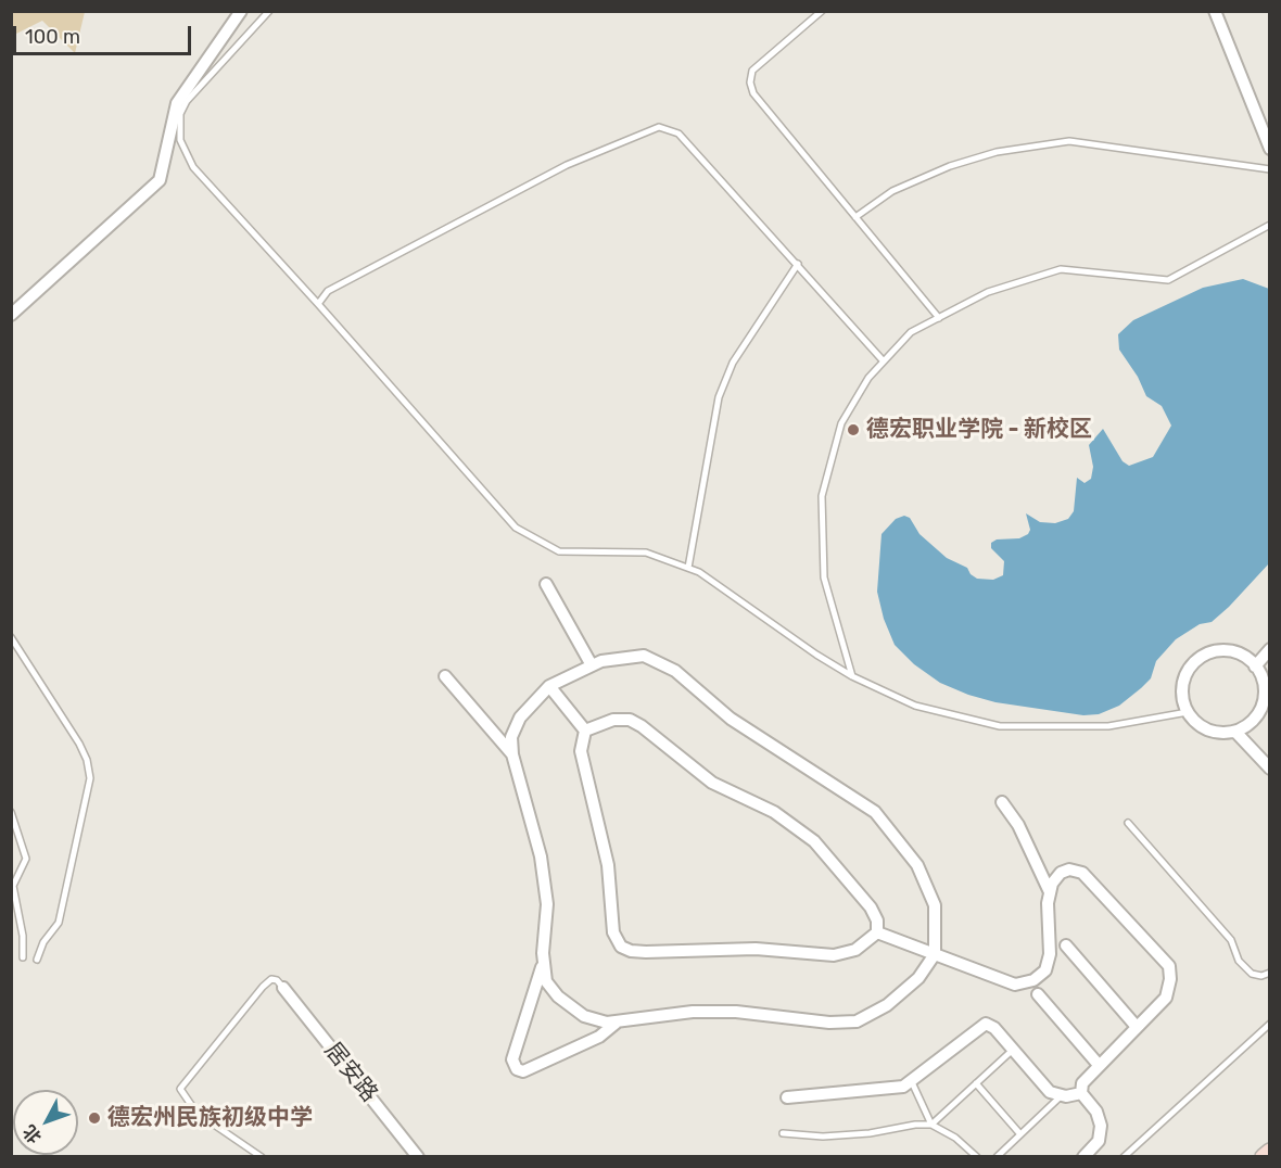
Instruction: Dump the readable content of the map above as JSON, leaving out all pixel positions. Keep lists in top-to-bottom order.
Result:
{
  "streets": {
    "street": ["居安路"]
  },
  "places": ["德宏职业学院 - 新校区", "德宏州民族初级中学"],
  "scale_bar": "100 m",
  "north": "bottom left"
}
